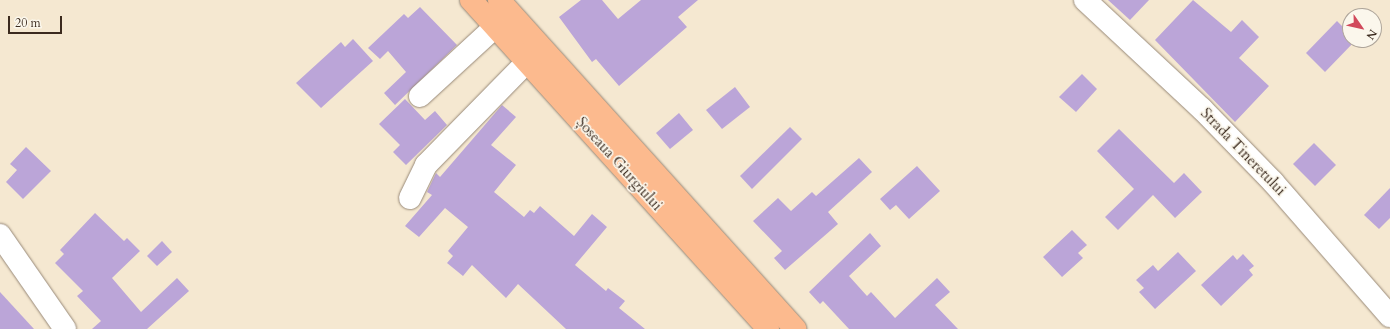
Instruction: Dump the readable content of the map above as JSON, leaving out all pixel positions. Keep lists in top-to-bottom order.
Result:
{
  "streets": {
    "highway": ["Șoseaua Giurgiului"],
    "street": ["Strada Tineretului"]
  },
  "scale_bar": "20 m",
  "north": "bottom right"
}
